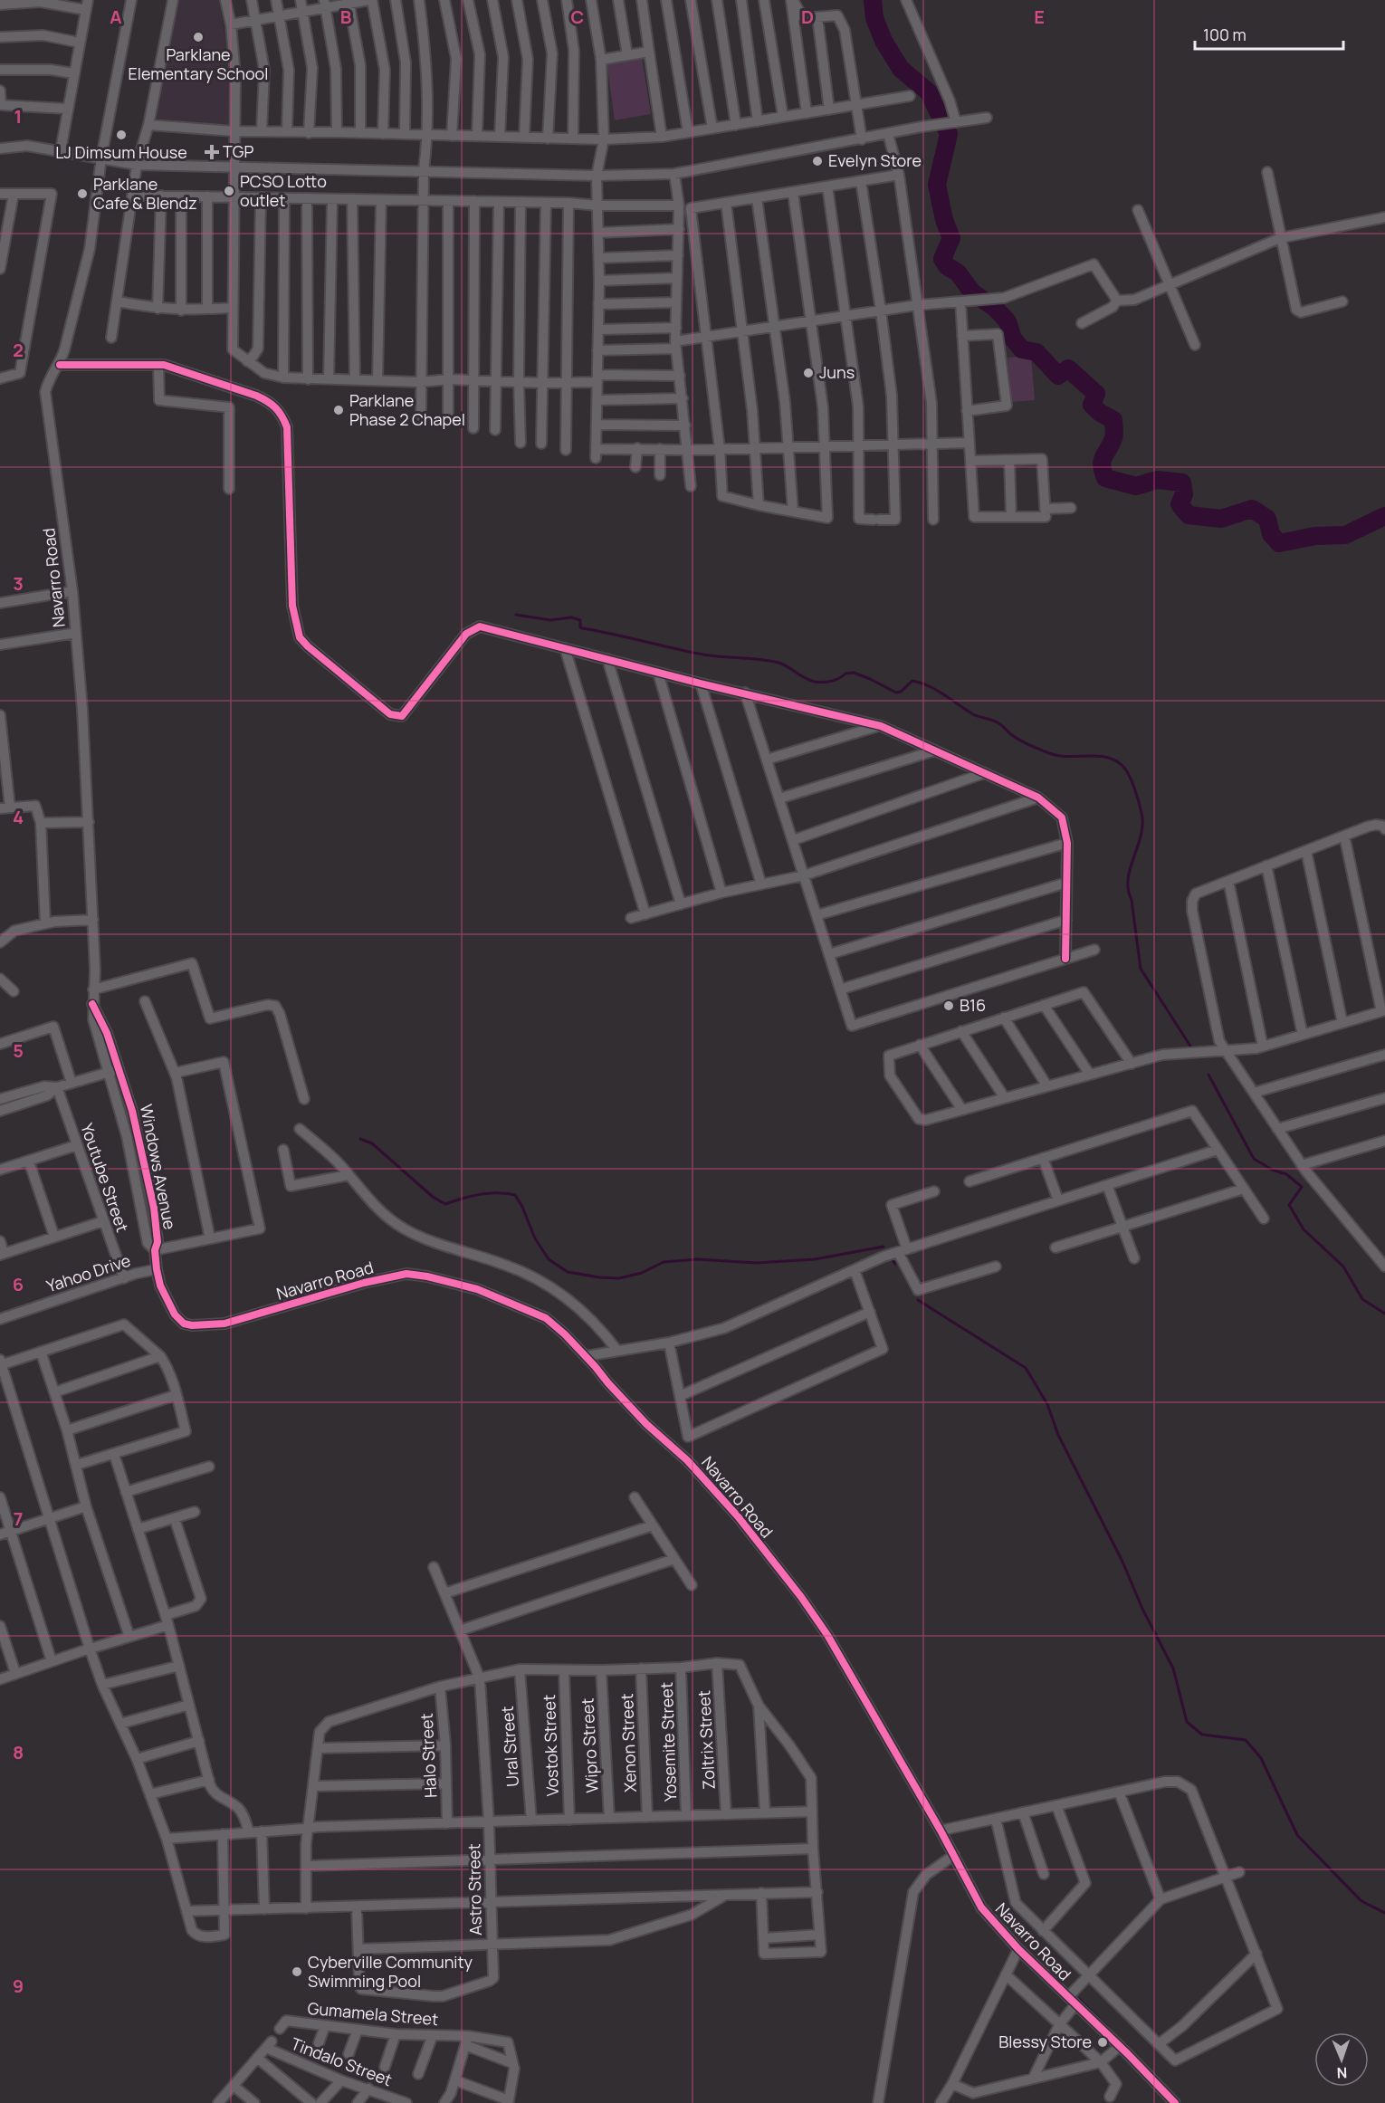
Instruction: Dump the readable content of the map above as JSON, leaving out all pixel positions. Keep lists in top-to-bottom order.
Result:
{
  "streets": {
    "street": [
      "Navarro Road",
      "Windows Avenue",
      "Youtube Street",
      "Yahoo Drive",
      "Zoltrix Street",
      "Yosemite Street",
      "Xenon Street",
      "Vostok Street",
      "Wipro Street",
      "Ural Street",
      "Halo Street",
      "Astro Street",
      "Gumamela Street",
      "Tindalo Street"
    ]
  },
  "crossings": [
    ["Navarro Road", "Windows Avenue"],
    ["Navarro Road", "Yahoo Drive"],
    ["Youtube Street", "Yahoo Drive"]
  ],
  "places": {
    "other": [
      "Parklane Elementary School",
      "LJ Dimsum House",
      "Evelyn Store",
      "PCSO Lotto outlet",
      "Parklane Cafe & Blendz",
      "Juns",
      "Parklane Phase 2 Chapel",
      "B16",
      "Cyberville Community Swimming Pool",
      "Blessy Store"
    ],
    "health": ["TGP"]
  },
  "scale_bar": "100 m",
  "north": "bottom",
  "grid": {
    "columns": [
      "A",
      "B",
      "C",
      "D",
      "E"
    ],
    "rows": [
      "1",
      "2",
      "3",
      "4",
      "5",
      "6",
      "7",
      "8",
      "9"
    ]
  }
}
